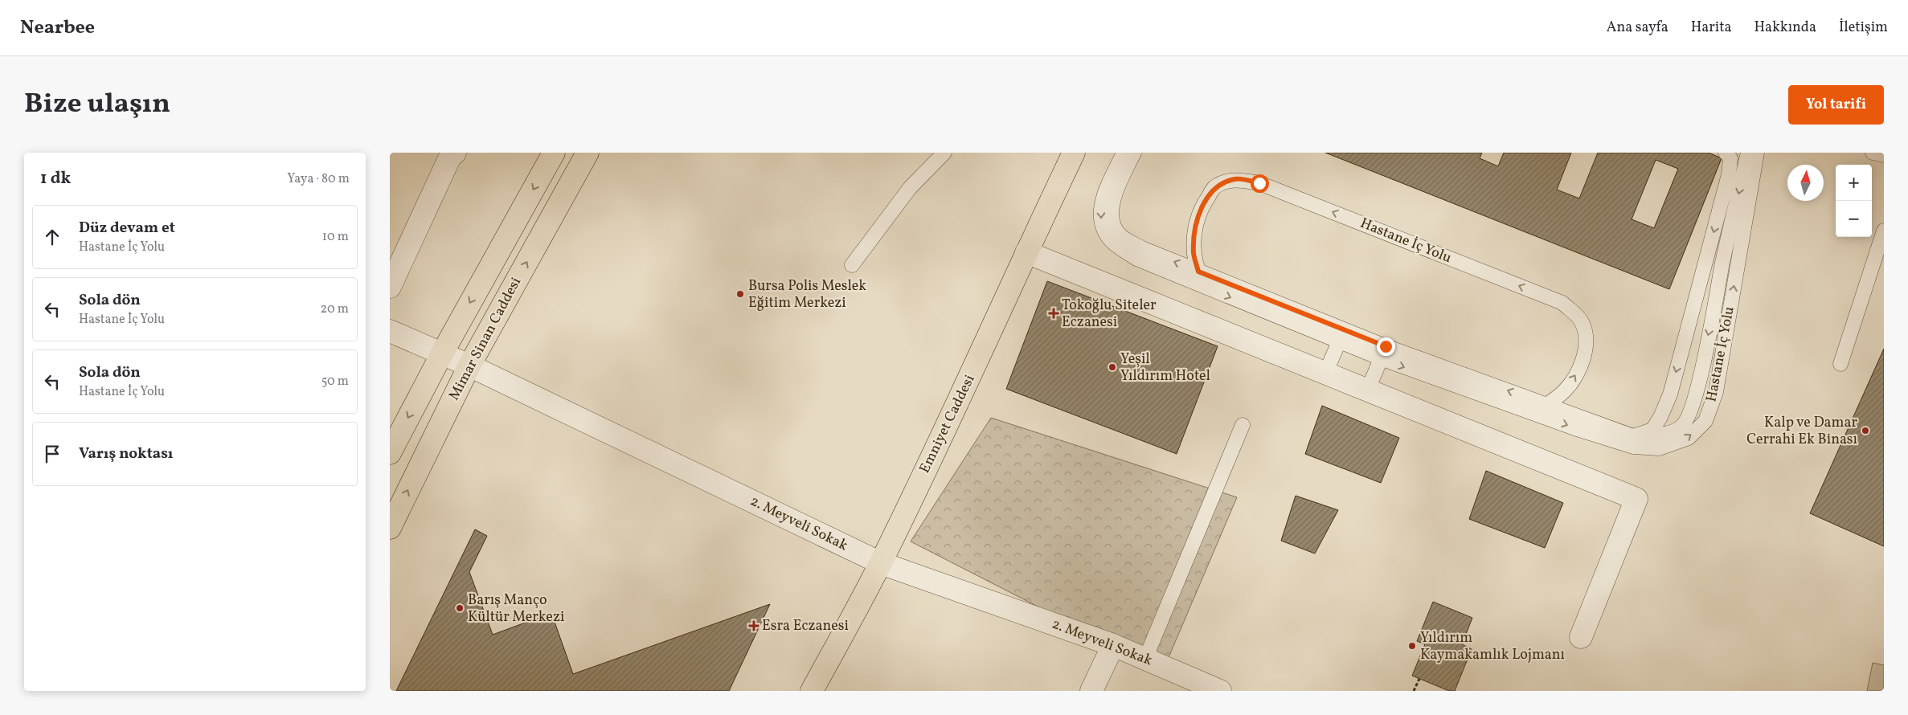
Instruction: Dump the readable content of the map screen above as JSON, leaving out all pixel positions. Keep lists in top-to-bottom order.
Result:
{
  "streets": {
    "main road": ["Mimar Sinan Caddesi", "Emniyet Caddesi"],
    "street": ["2. Meyveli Sokak"],
    "lane": ["Hastane İç Yolu"]
  },
  "crossings": [
    ["Mimar Sinan Caddesi", "2. Meyveli Sokak"],
    ["Emniyet Caddesi", "2. Meyveli Sokak"]
  ],
  "places": {
    "other": [
      "Bursa Polis Meslek Eğitim Merkezi",
      "Yeşil Yıldırım Hotel",
      "Kalp ve Damar Cerrahi Ek Binası",
      "Barış Manço Kültür Merkezi",
      "Yıldırım Kaymakamlık Lojmanı"
    ],
    "health": ["Tokoğlu Siteler Eczanesi", "Esra Eczanesi"]
  },
  "north": "top",
  "page": {
    "header": "Nearbee",
    "nav": [
      "Ana sayfa",
      "Harita",
      "Hakkında",
      "İletişim"
    ],
    "title": "Bize ulaşın",
    "buttons": "Yol tarifi",
    "heading": ["1 dk", "Yaya · 80 m"],
    "map_buttons": ["+", "−"],
    "list": [
      ["Düz devam et", "Hastane İç Yolu", "10 m"],
      ["Sola dön", "Hastane İç Yolu", "20 m"],
      ["Sola dön", "Hastane İç Yolu", "50 m"],
      "Varış noktası"
    ]
  }
}
